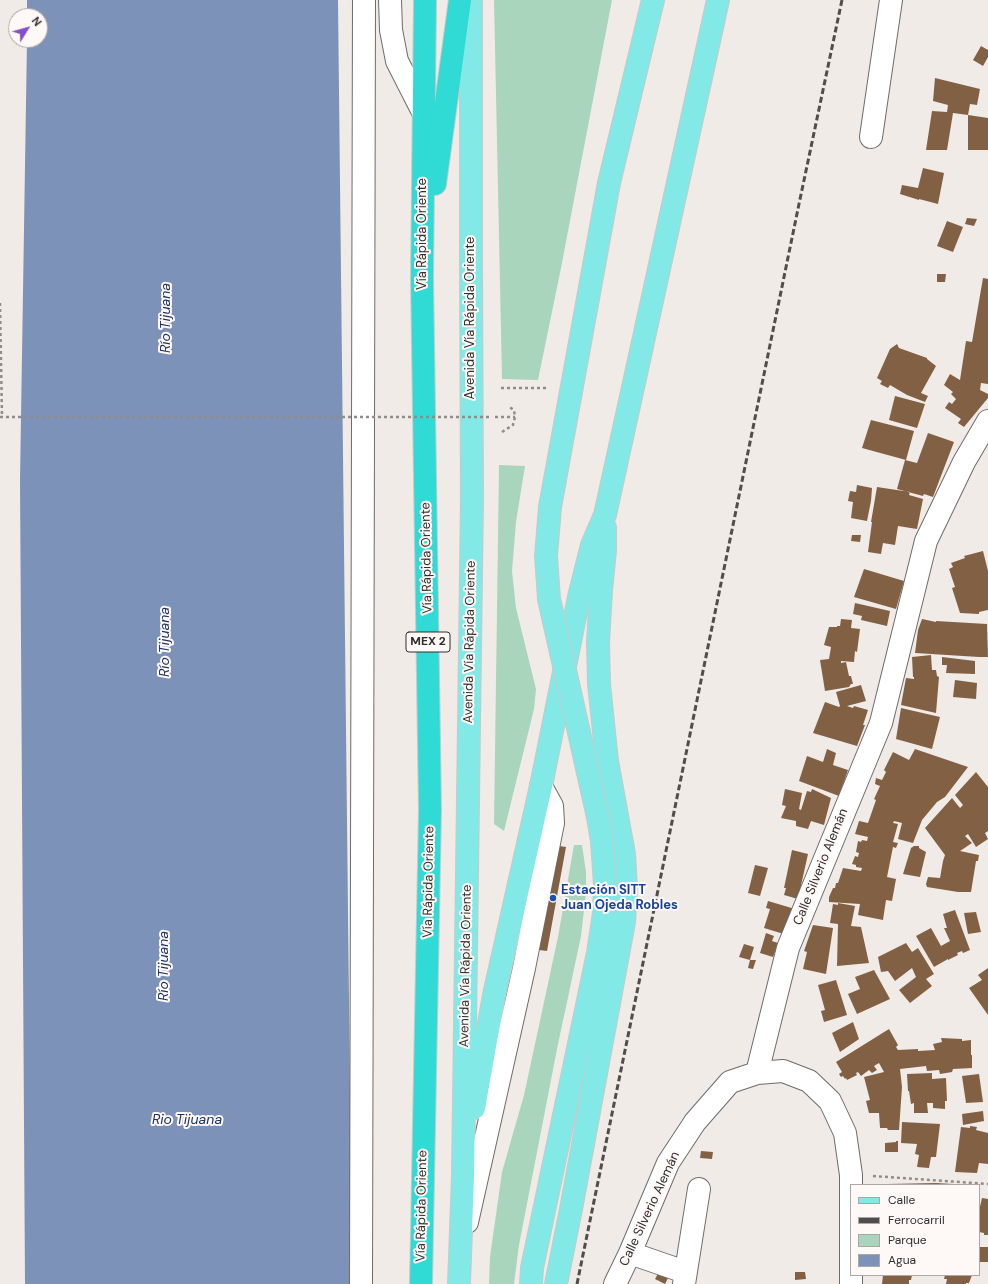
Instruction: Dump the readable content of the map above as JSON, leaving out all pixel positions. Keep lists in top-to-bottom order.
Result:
{
  "streets": {
    "highway": ["Vía Rápida Oriente", "MEX 2"],
    "main road": ["Avenida Vía Rápida Oriente"],
    "street": ["Calle Silverio Alemán"]
  },
  "water": ["Río Tijuana", "Rio Tijuana"],
  "places": ["Estación SITT Juan Ojeda Robles"],
  "legend": [
    "Calle",
    "Ferrocarril",
    "Parque",
    "Agua"
  ],
  "north": "top right"
}
